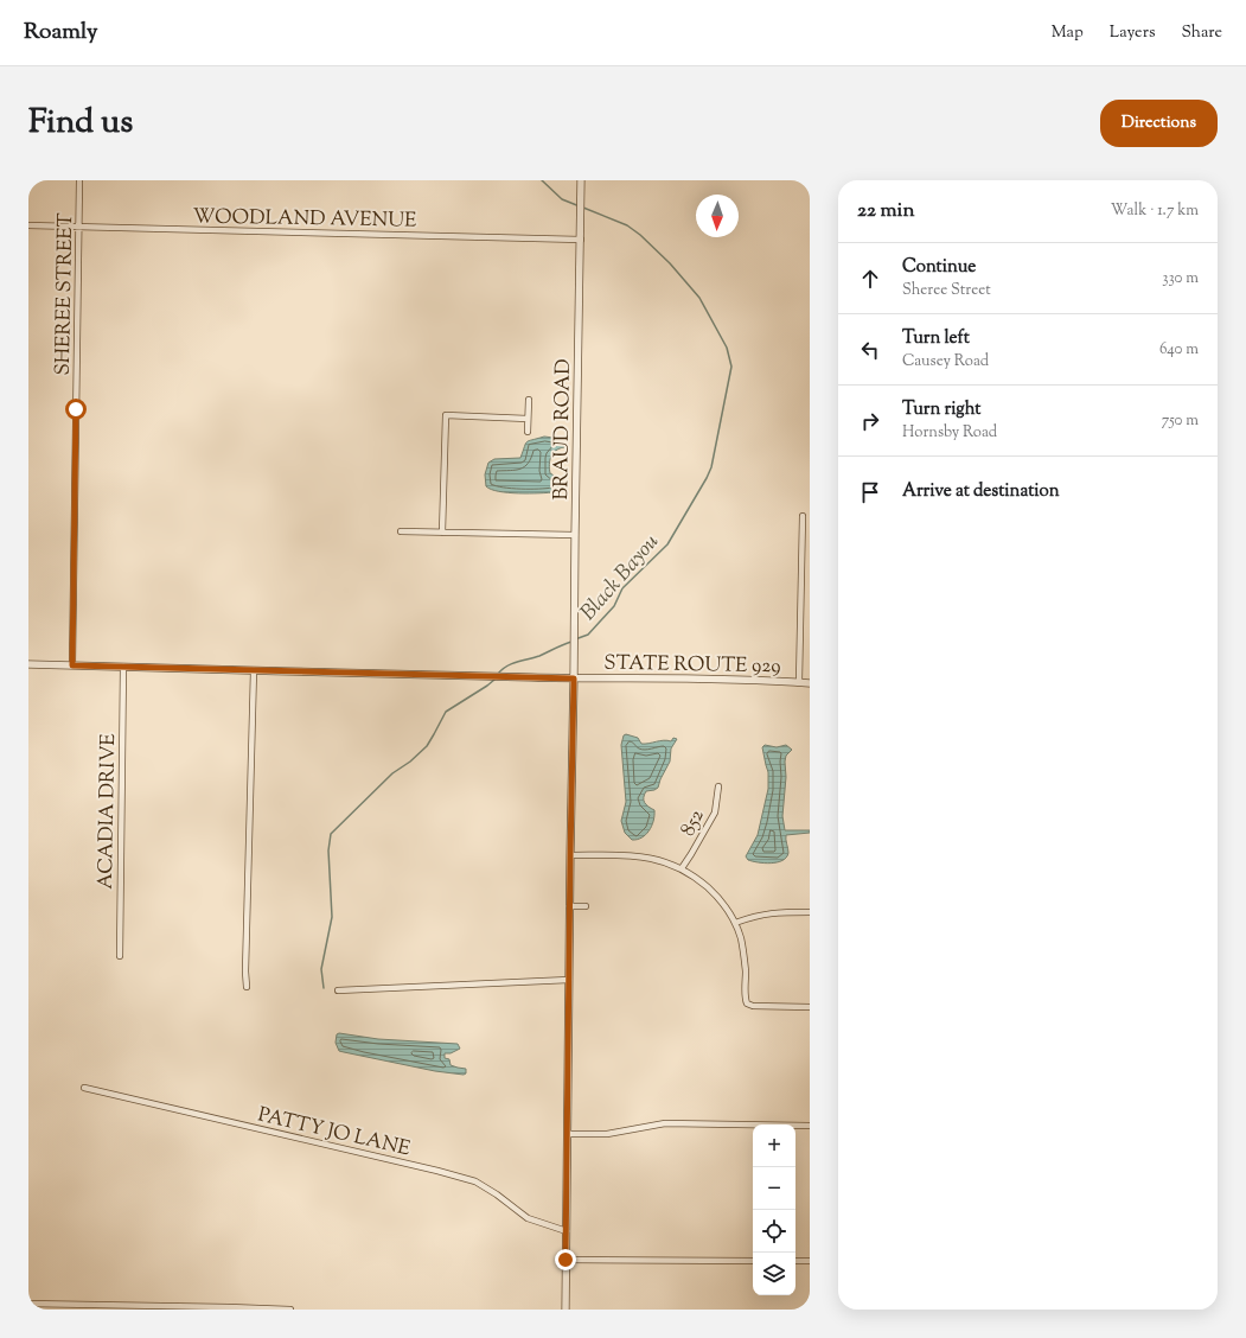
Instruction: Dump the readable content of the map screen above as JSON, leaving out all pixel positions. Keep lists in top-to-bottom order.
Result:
{
  "streets": {
    "street": [
      "WOODLAND AVENUE",
      "SHEREE STREET",
      "BRAUD ROAD",
      "STATE ROUTE 929",
      "ACADIA DRIVE",
      "852",
      "PATTY JO LANE"
    ]
  },
  "crossings": [
    ["WOODLAND AVENUE", "SHEREE STREET"],
    ["WOODLAND AVENUE", "BRAUD ROAD"],
    ["SHEREE STREET", "STATE ROUTE 929"],
    ["BRAUD ROAD", "STATE ROUTE 929"],
    ["BRAUD ROAD", "PATTY JO LANE"],
    ["STATE ROUTE 929", "ACADIA DRIVE"]
  ],
  "water": ["Black Bayou"],
  "north": "bottom",
  "page": {
    "header": "Roamly",
    "nav": ["Map", "Layers", "Share"],
    "title": "Find us",
    "buttons": "Directions",
    "heading": ["22 min", "Walk · 1.7 km"],
    "list": [
      ["Continue", "Sheree Street", "330 m"],
      ["Turn left", "Causey Road", "640 m"],
      ["Turn right", "Hornsby Road", "750 m"],
      "Arrive at destination"
    ],
    "map_buttons": ["+", "−"]
  }
}
